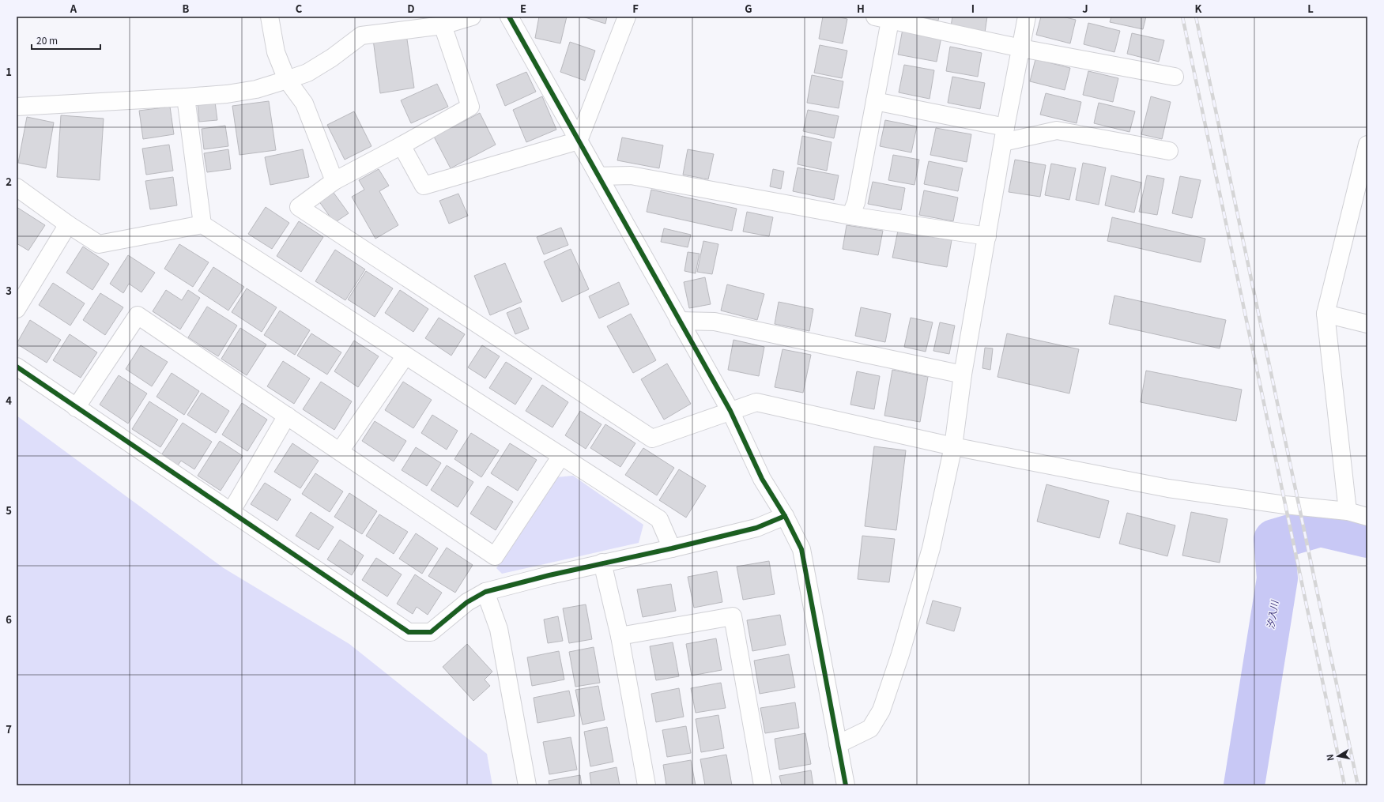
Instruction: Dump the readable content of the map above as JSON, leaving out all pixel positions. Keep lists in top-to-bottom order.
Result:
{
  "water": ["汐入川"],
  "scale_bar": "20 m",
  "north": "left",
  "grid": {
    "columns": [
      "A",
      "B",
      "C",
      "D",
      "E",
      "F",
      "G",
      "H",
      "I",
      "J",
      "K",
      "L"
    ],
    "rows": [
      "1",
      "2",
      "3",
      "4",
      "5",
      "6",
      "7"
    ]
  }
}
